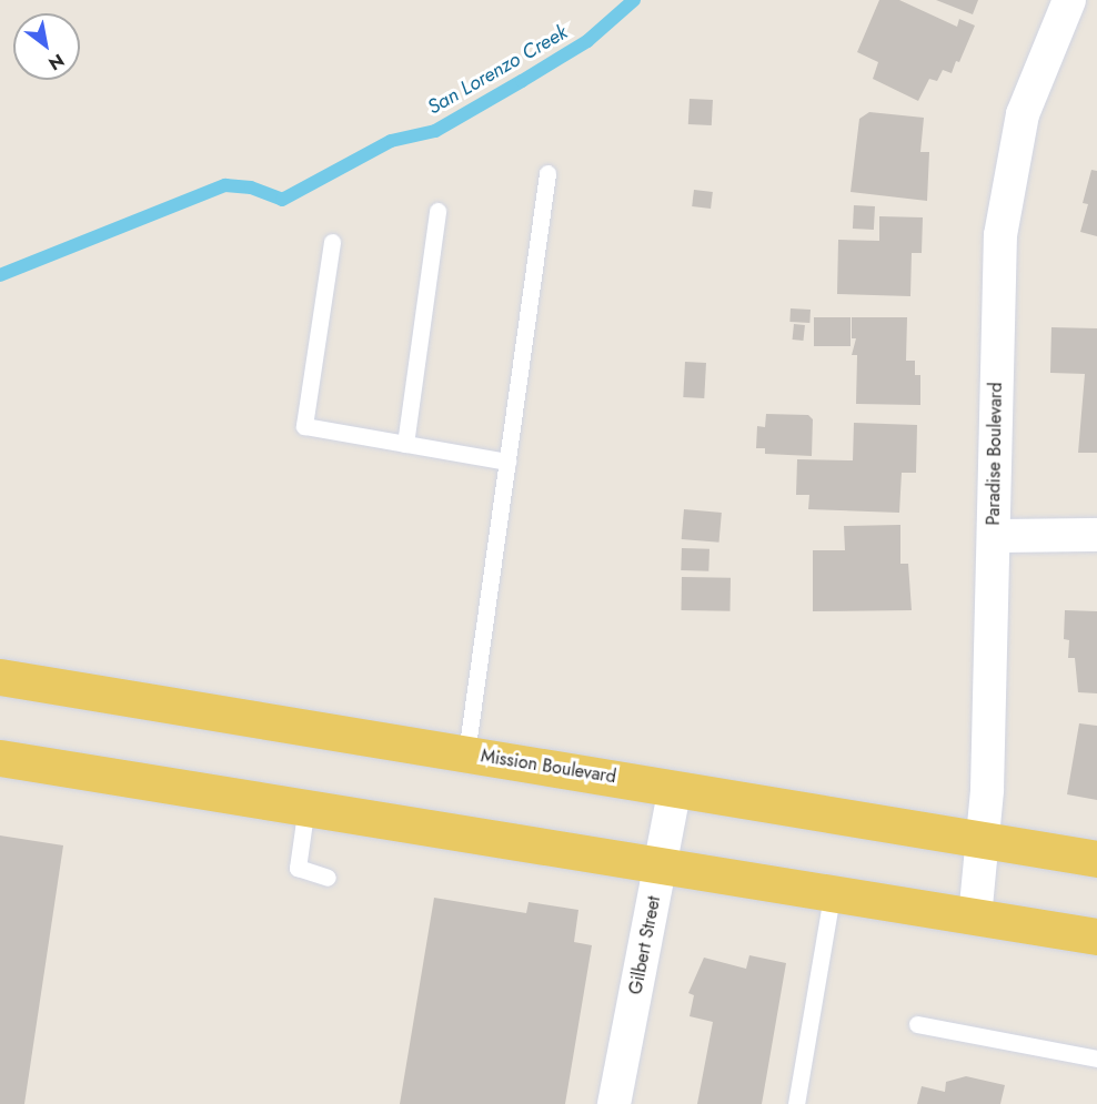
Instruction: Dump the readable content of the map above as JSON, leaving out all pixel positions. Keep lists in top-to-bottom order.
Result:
{
  "streets": {
    "main road": ["Mission Boulevard"],
    "street": ["Paradise Boulevard", "Gilbert Street"]
  },
  "crossings": [
    ["Paradise Boulevard", "Mission Boulevard"],
    ["Mission Boulevard", "Gilbert Street"]
  ],
  "water": ["San Lorenzo Creek"],
  "north": "bottom right"
}
